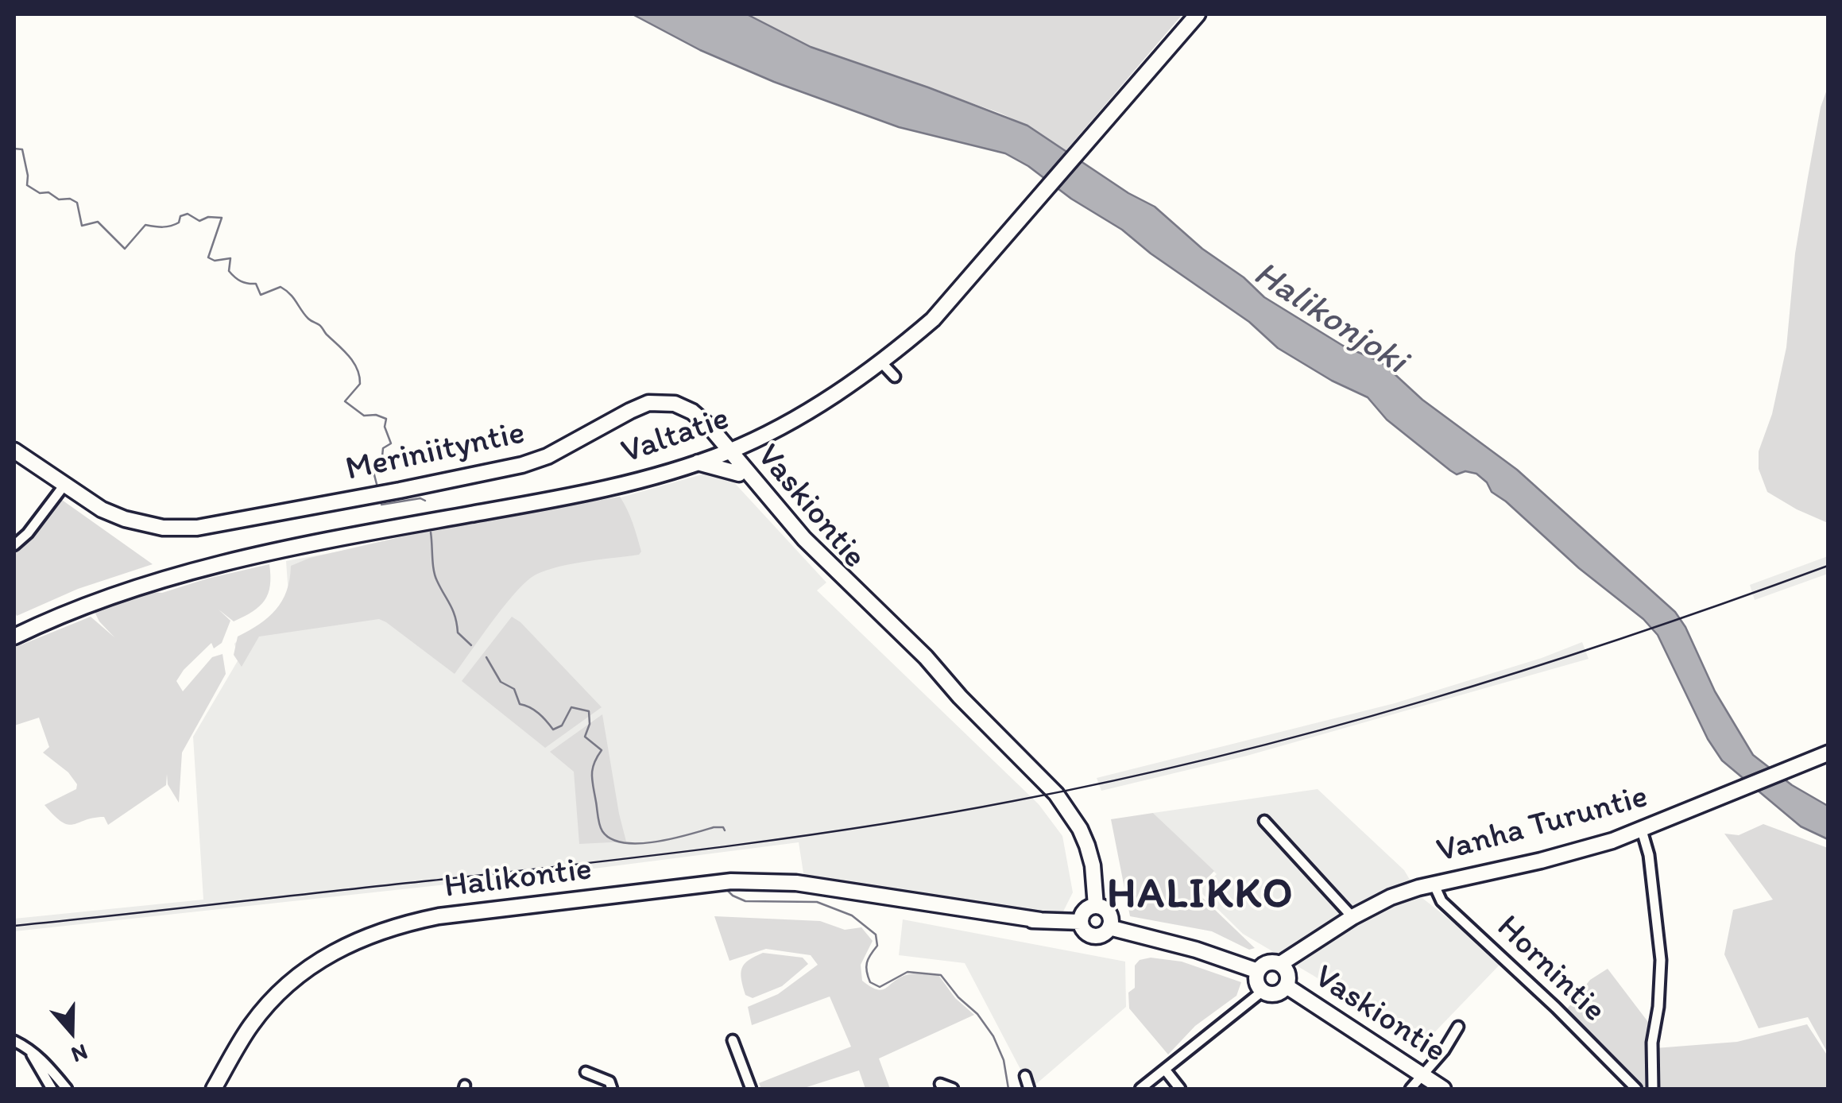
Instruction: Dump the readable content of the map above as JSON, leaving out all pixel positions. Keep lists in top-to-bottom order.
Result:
{
  "streets": {
    "main road": [
      "Valtatie",
      "Meriniityntie",
      "Vaskiontie",
      "Vanha Turuntie",
      "Halikontie"
    ],
    "street": ["Hornintie"]
  },
  "crossings": [
    ["Valtatie", "Meriniityntie"],
    ["Valtatie", "Vaskiontie"],
    ["Meriniityntie", "Vaskiontie"],
    ["Vaskiontie", "Vanha Turuntie"],
    ["Vaskiontie", "Halikontie"],
    ["Vanha Turuntie", "Hornintie"]
  ],
  "districts": ["HALIKKO"],
  "water": ["Halikonjoki"],
  "north": "bottom"
}
